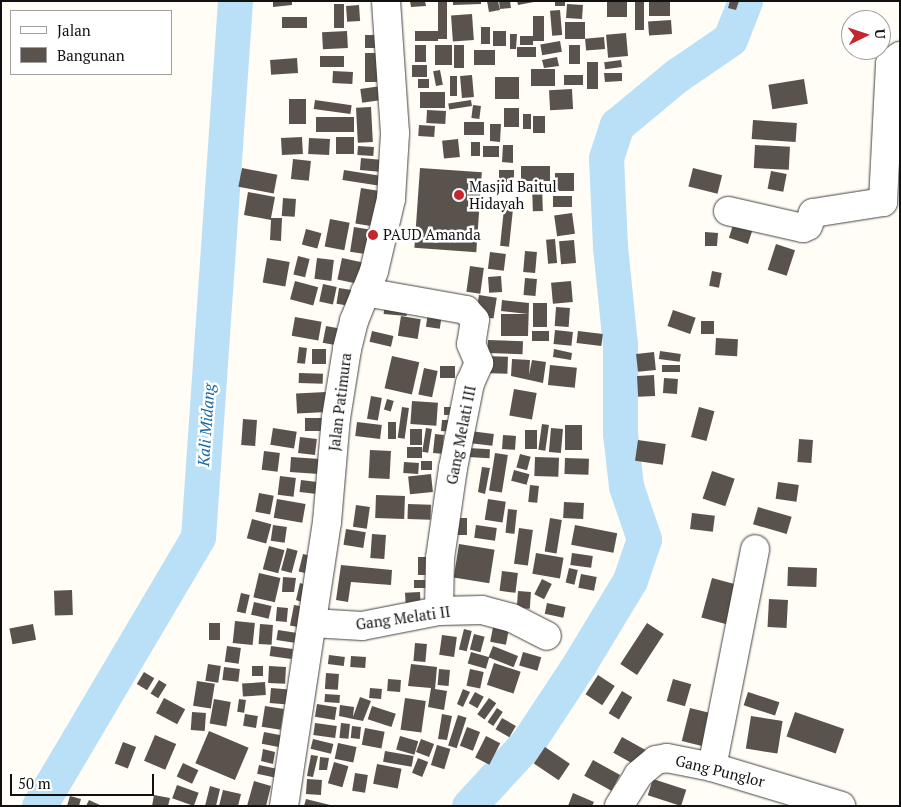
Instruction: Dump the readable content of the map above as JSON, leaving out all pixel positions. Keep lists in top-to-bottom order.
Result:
{
  "streets": {
    "street": [
      "Jalan Patimura",
      "Gang Melati III",
      "Gang Melati II",
      "Gang Punglor"
    ]
  },
  "crossings": [
    ["Jalan Patimura", "Gang Melati III"],
    ["Jalan Patimura", "Gang Melati II"],
    ["Gang Melati III", "Gang Melati II"]
  ],
  "water": ["Kali Midang"],
  "places": ["Masjid Baitul Hidayah", "PAUD Amanda"],
  "legend": ["Jalan", "Bangunan"],
  "scale_bar": "50 m",
  "north": "right"
}
